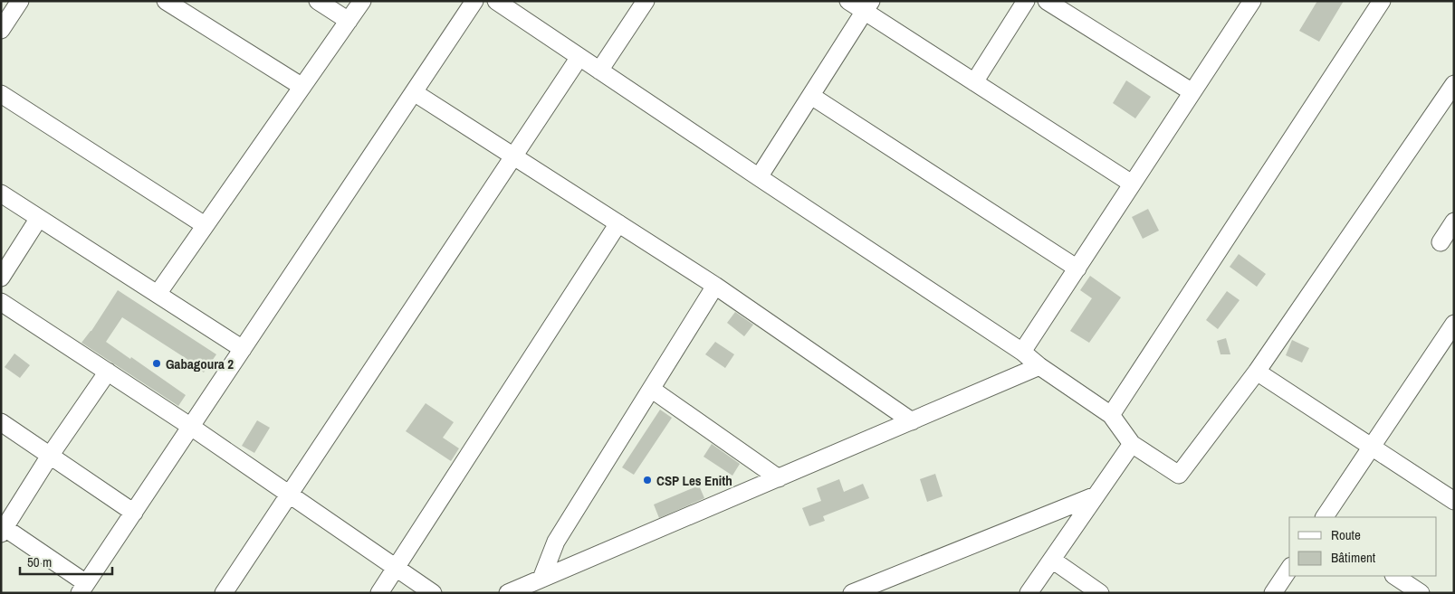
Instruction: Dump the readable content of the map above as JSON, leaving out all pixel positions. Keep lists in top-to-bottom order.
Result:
{
  "places": ["Gabagoura 2", "CSP Les Enith"],
  "legend": ["Route", "Bâtiment"],
  "scale_bar": "50 m"
}
